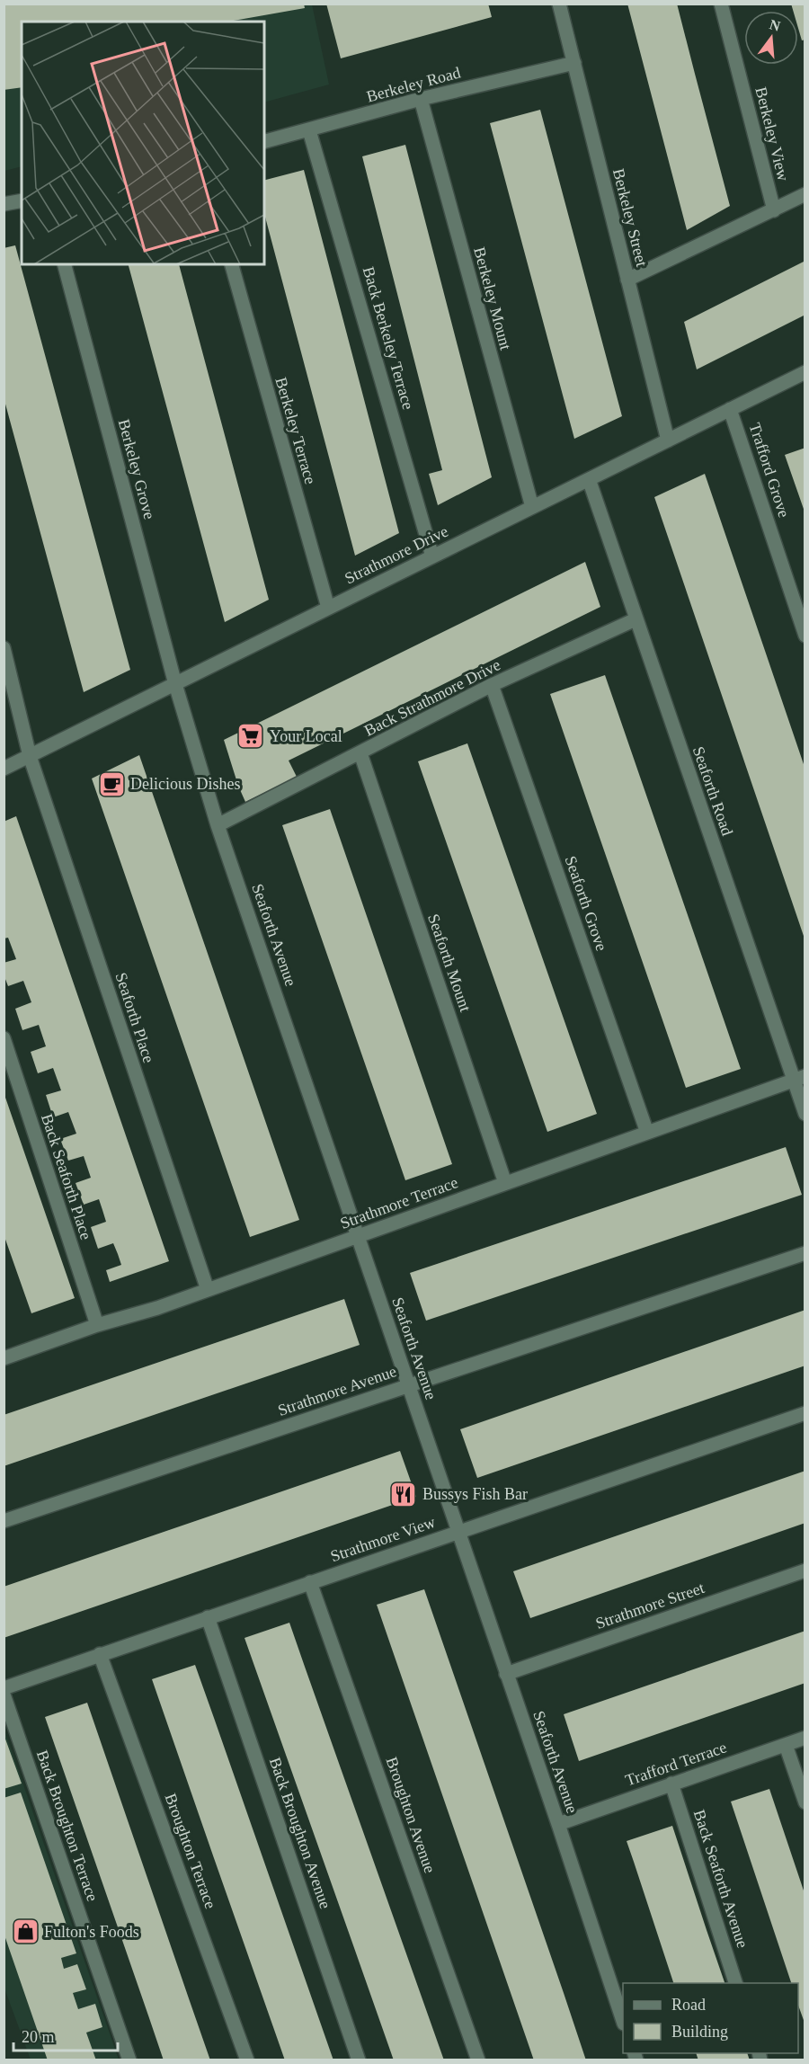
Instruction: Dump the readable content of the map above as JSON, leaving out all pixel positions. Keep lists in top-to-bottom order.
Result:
{
  "streets": {
    "street": [
      "Berkeley Road",
      "Berkeley View",
      "Berkeley Street",
      "Berkeley Mount",
      "Back Berkeley Terrace",
      "Berkeley Terrace",
      "Berkeley Grove",
      "Trafford Grove",
      "Strathmore Drive",
      "Back Strathmore Drive",
      "Seaforth Road",
      "Seaforth Grove",
      "Seaforth Avenue",
      "Seaforth Mount",
      "Seaforth Place",
      "Back Seaforth Place",
      "Strathmore Terrace",
      "Strathmore Avenue",
      "Strathmore View",
      "Strathmore Street",
      "Trafford Terrace",
      "Broughton Avenue",
      "Back Broughton Terrace",
      "Back Broughton Avenue",
      "Broughton Terrace",
      "Back Seaforth Avenue"
    ]
  },
  "crossings": [
    ["Berkeley Road", "Berkeley Street"],
    ["Berkeley Road", "Berkeley Mount"],
    ["Berkeley Road", "Back Berkeley Terrace"],
    ["Berkeley Street", "Strathmore Drive"],
    ["Berkeley Mount", "Strathmore Drive"],
    ["Back Berkeley Terrace", "Strathmore Drive"],
    ["Berkeley Terrace", "Strathmore Drive"],
    ["Berkeley Grove", "Strathmore Drive"],
    ["Berkeley Grove", "Seaforth Avenue"],
    ["Trafford Grove", "Strathmore Drive"],
    ["Strathmore Drive", "Seaforth Road"],
    ["Strathmore Drive", "Seaforth Avenue"],
    ["Strathmore Drive", "Seaforth Place"],
    ["Back Strathmore Drive", "Seaforth Road"],
    ["Back Strathmore Drive", "Seaforth Grove"],
    ["Back Strathmore Drive", "Seaforth Avenue"],
    ["Back Strathmore Drive", "Seaforth Mount"],
    ["Seaforth Road", "Strathmore Terrace"],
    ["Seaforth Grove", "Strathmore Terrace"],
    ["Seaforth Avenue", "Strathmore Terrace"],
    ["Seaforth Avenue", "Strathmore Avenue"],
    ["Seaforth Avenue", "Strathmore View"],
    ["Seaforth Avenue", "Strathmore Street"],
    ["Seaforth Avenue", "Trafford Terrace"],
    ["Seaforth Mount", "Strathmore Terrace"],
    ["Seaforth Place", "Strathmore Terrace"],
    ["Back Seaforth Place", "Strathmore Terrace"],
    ["Strathmore View", "Broughton Avenue"],
    ["Strathmore View", "Back Broughton Avenue"],
    ["Strathmore View", "Broughton Terrace"],
    ["Trafford Terrace", "Back Seaforth Avenue"]
  ],
  "places": {
    "supermarket": ["Your Local"],
    "cafe": ["Delicious Dishes"],
    "restaurant": ["Bussys Fish Bar"],
    "shop": ["Fulton's Foods"]
  },
  "legend": ["Road", "Building"],
  "scale_bar": "20 m",
  "north": "top"
}
